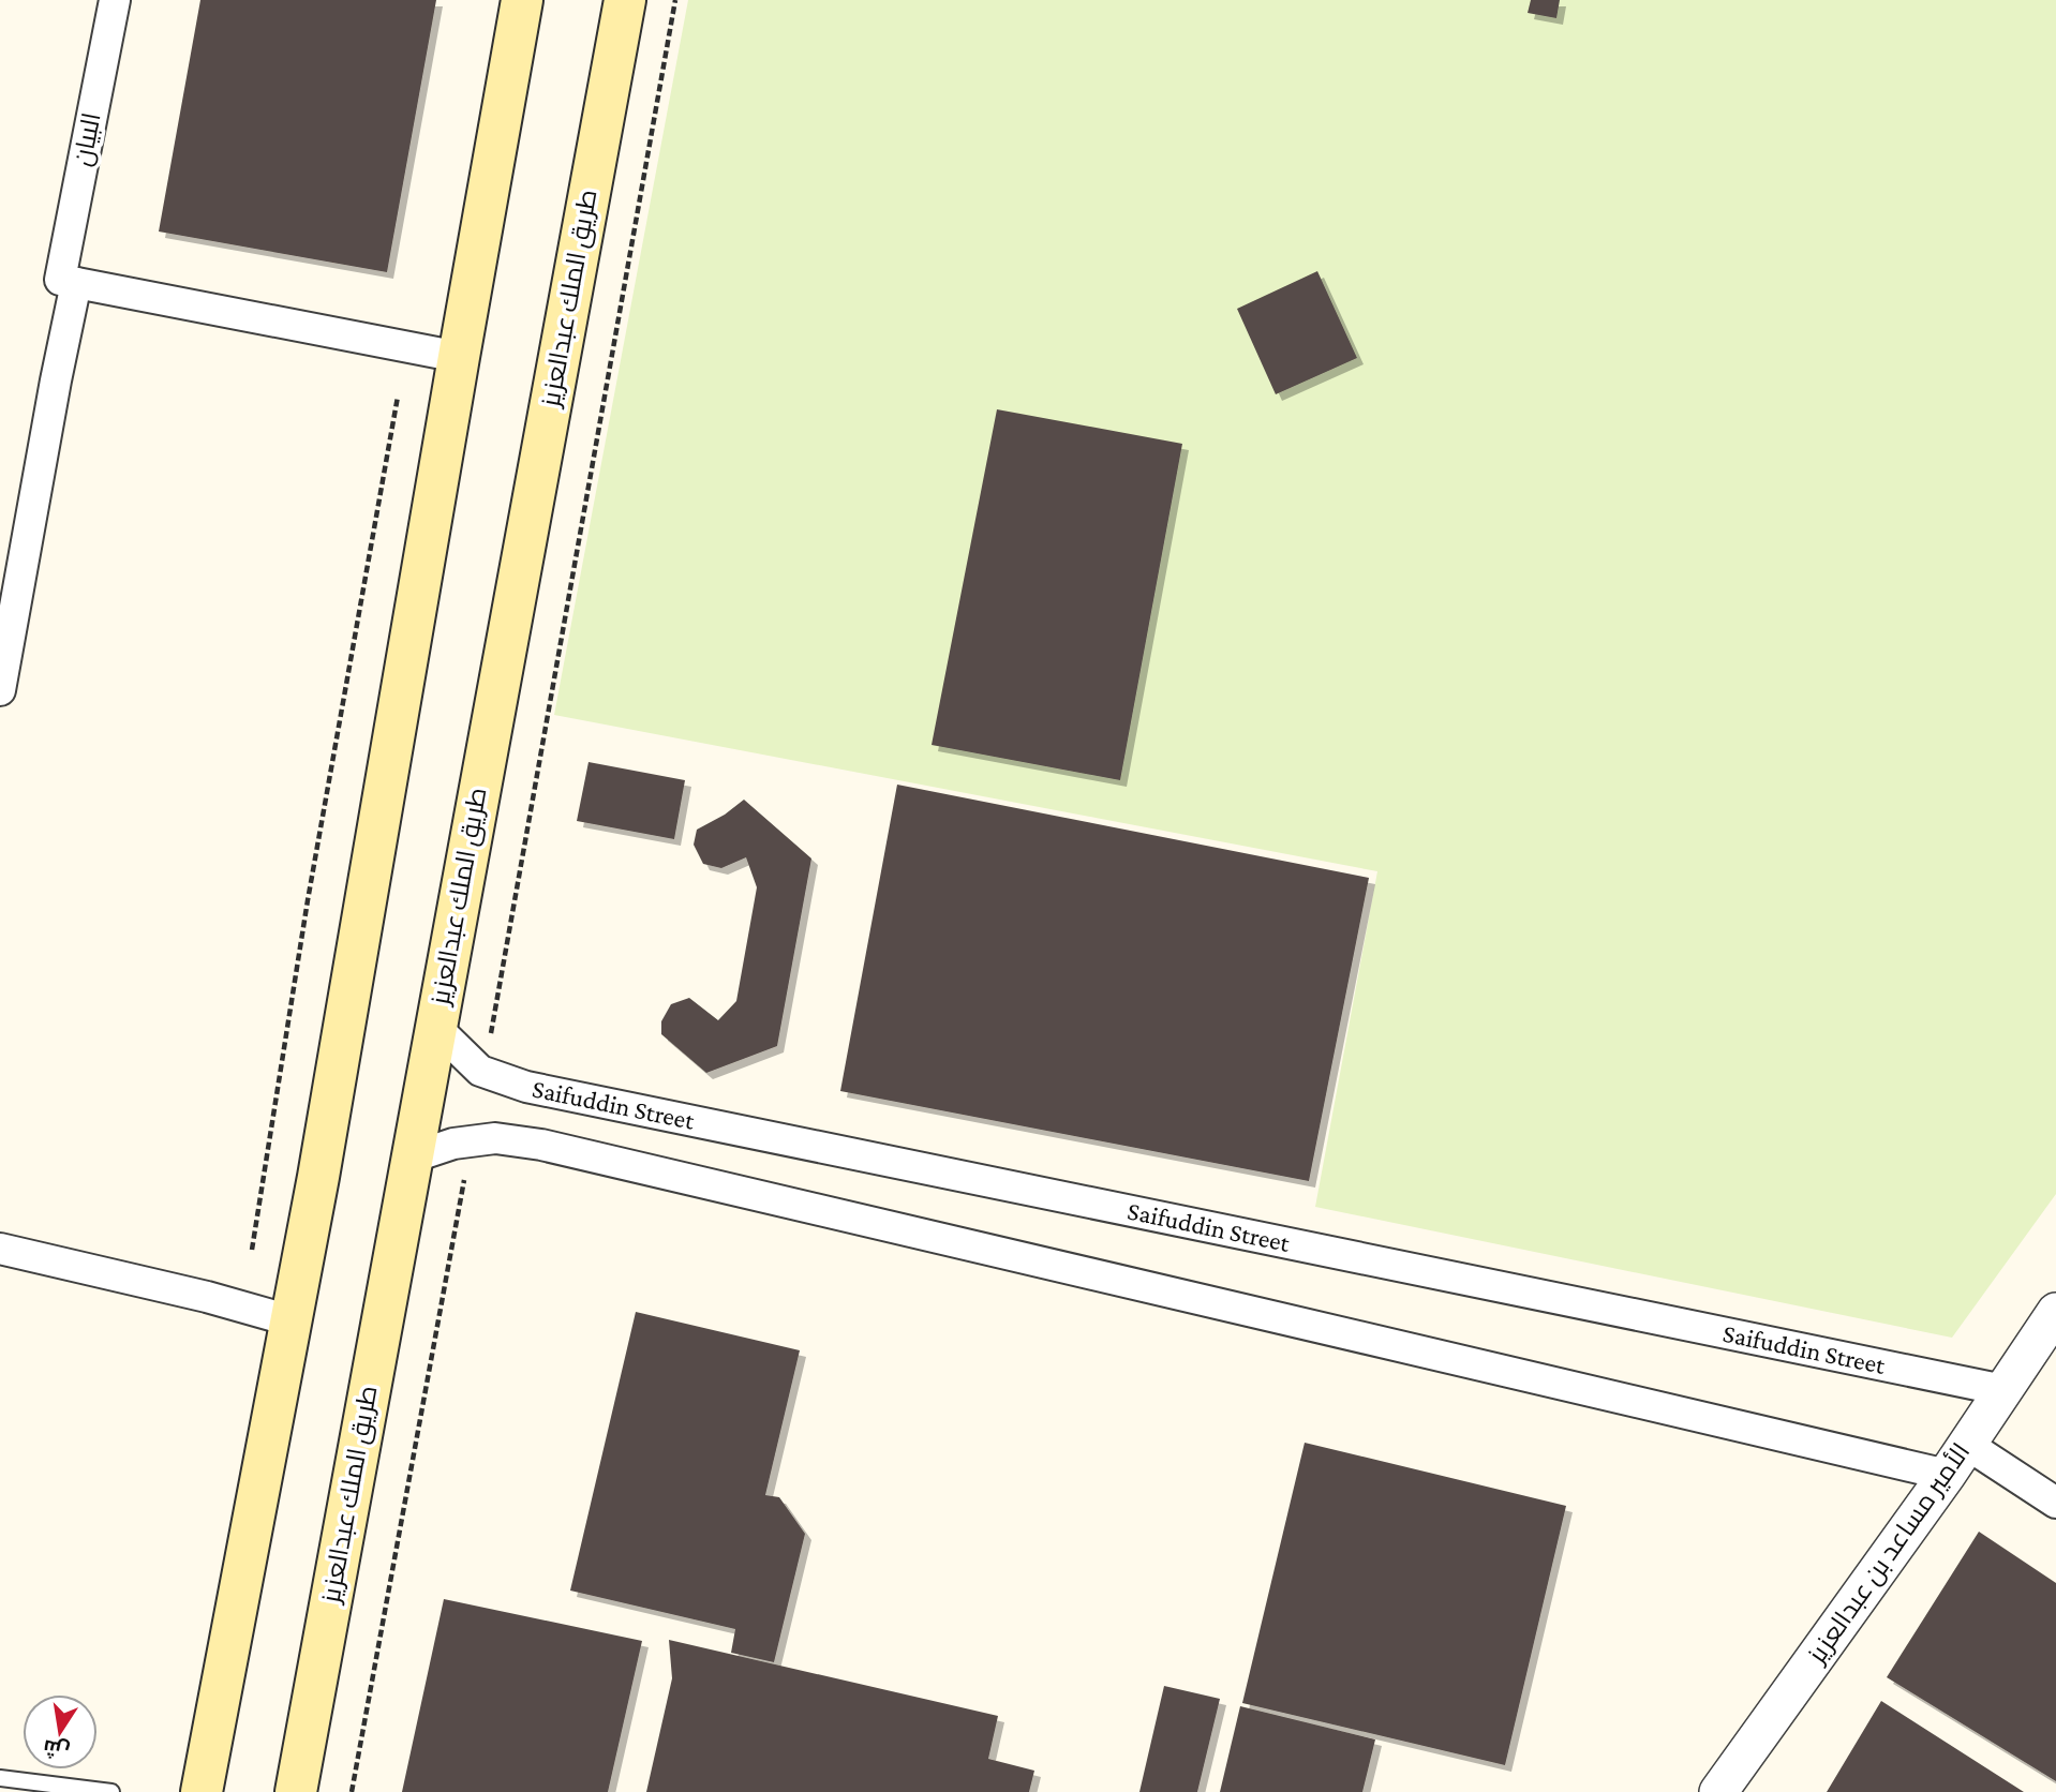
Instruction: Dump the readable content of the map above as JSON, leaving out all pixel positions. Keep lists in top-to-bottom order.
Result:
{
  "streets": {
    "main road": ["طريق الملك عبدالعزيز"],
    "street": ["البيان", "Saifuddin Street", "الأمير مساعد بن عبدالعزيز"]
  },
  "crossings": [
    ["طريق الملك عبدالعزيز", "Saifuddin Street"],
    ["Saifuddin Street", "الأمير مساعد بن عبدالعزيز"]
  ],
  "north": "bottom"
}
